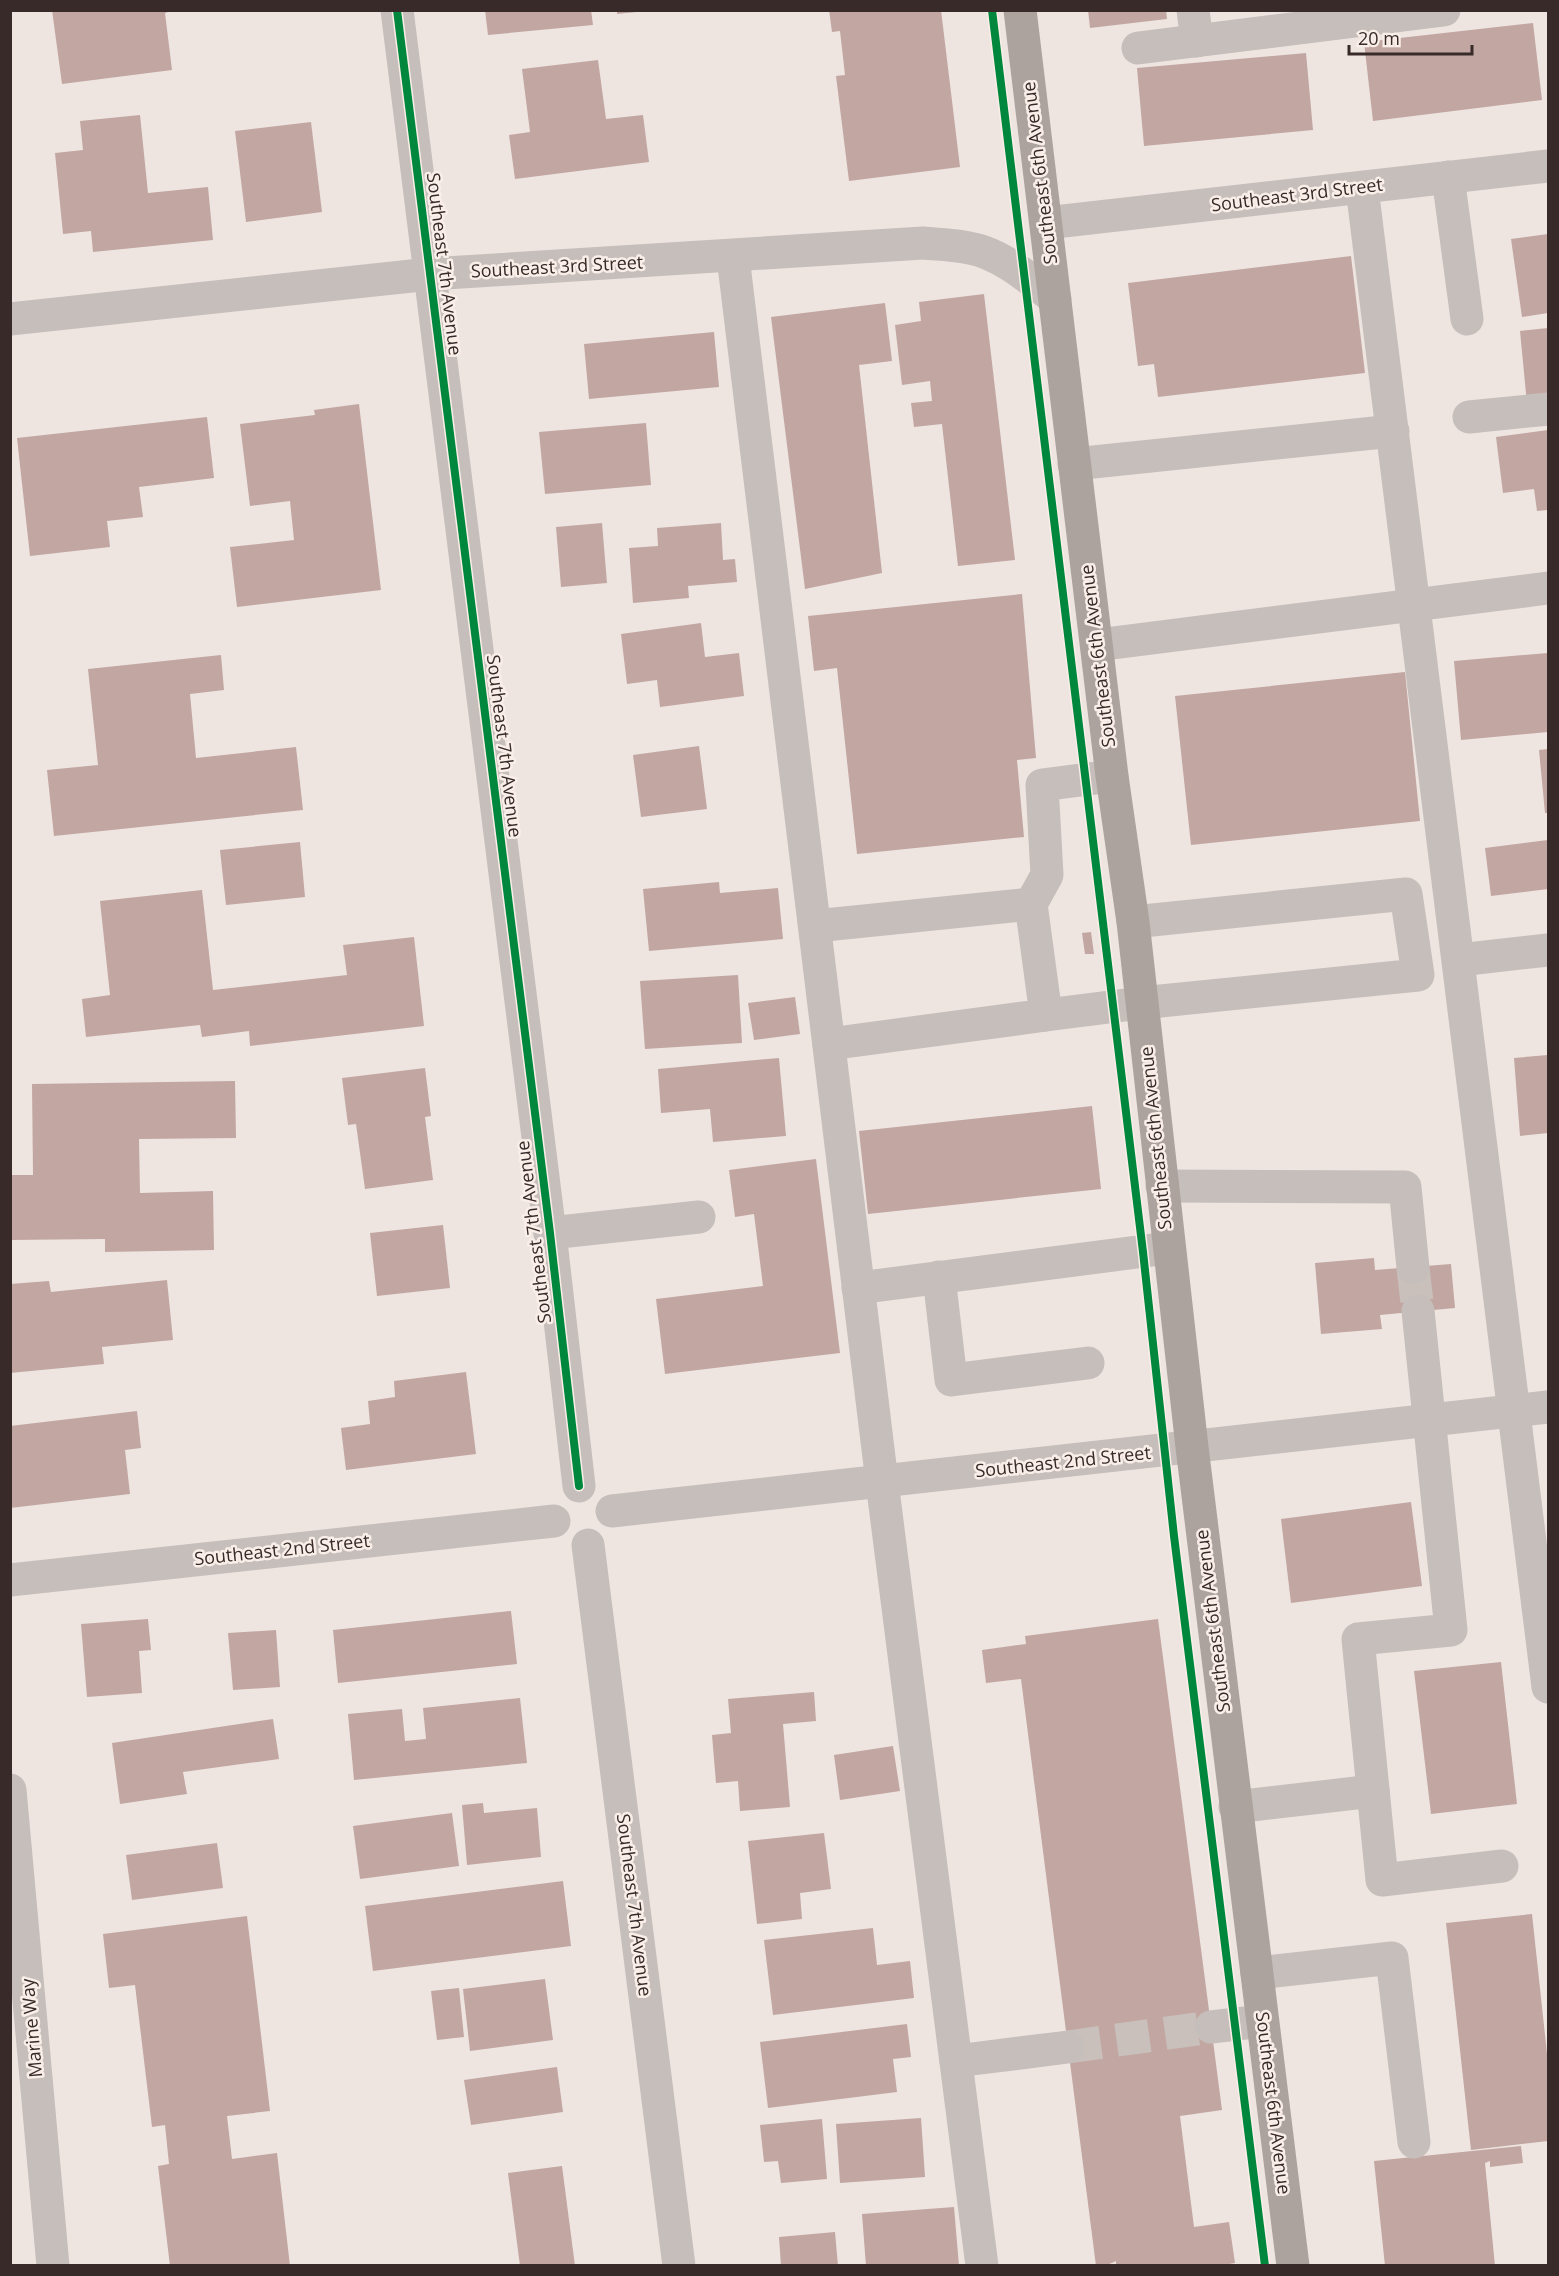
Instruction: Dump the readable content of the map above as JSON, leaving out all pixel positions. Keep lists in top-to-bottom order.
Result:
{
  "streets": {
    "main road": ["Southeast 6th Avenue"],
    "street": [
      "Southeast 3rd Street",
      "Southeast 7th Avenue",
      "Southeast 2nd Street",
      "Marine Way"
    ]
  },
  "crossings": [
    ["Southeast 6th Avenue", "Southeast 3rd Street"],
    ["Southeast 6th Avenue", "Southeast 2nd Street"],
    ["Southeast 3rd Street", "Southeast 7th Avenue"],
    ["Southeast 7th Avenue", "Southeast 2nd Street"]
  ],
  "scale_bar": "20 m"
}
